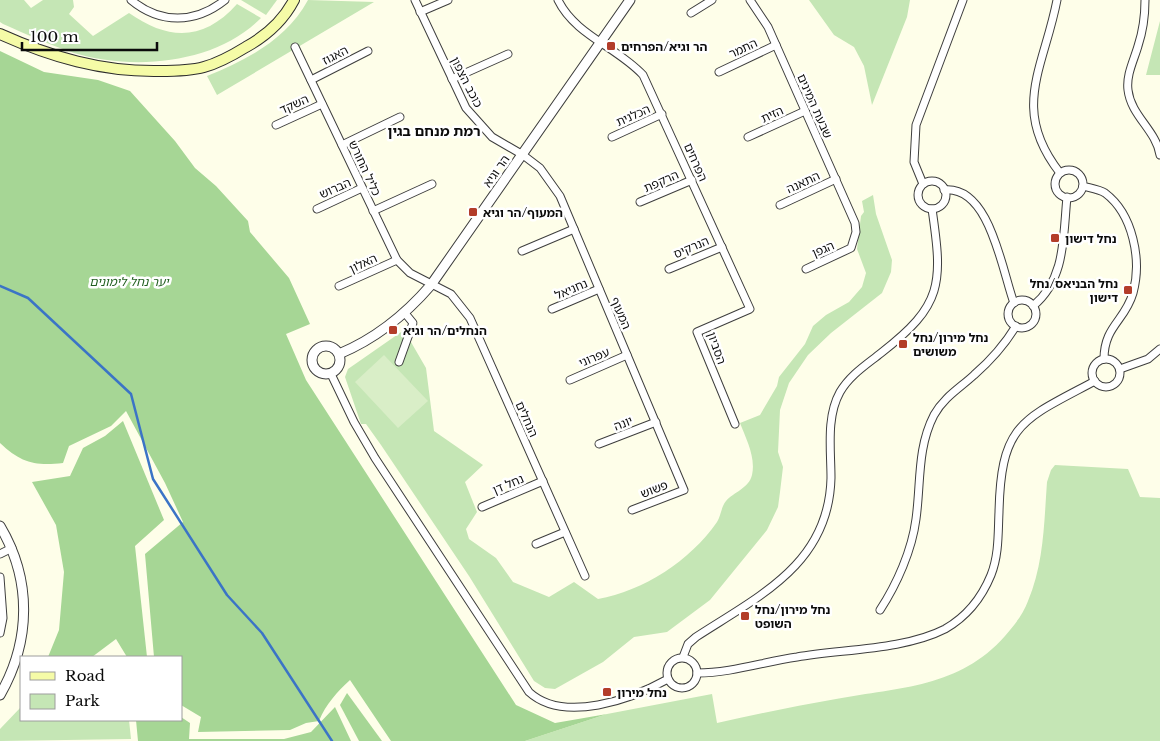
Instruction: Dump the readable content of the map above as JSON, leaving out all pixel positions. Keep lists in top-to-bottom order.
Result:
{
  "streets": {
    "street": [
      "התמר",
      "האגוז",
      "כוכב הצפון",
      "השקד",
      "שבעת המינים",
      "הזית",
      "הכלנית",
      "הפרחים",
      "כליל החורש",
      "הר וגיא",
      "הרקפת",
      "התאנה",
      "הברוש",
      "הנרקיס",
      "הגפן",
      "האלון",
      "נחניאל",
      "המעוף",
      "הסביון",
      "עפרוני",
      "הנחלים",
      "יונה",
      "נחל דן",
      "פשוש"
    ]
  },
  "crossings": [
    ["התמר", "שבעת המינים"],
    ["האגוז", "כליל החורש"],
    ["כוכב הצפון", "הר וגיא"],
    ["כוכב הצפון", "המעוף"],
    ["השקד", "כליל החורש"],
    ["שבעת המינים", "הזית"],
    ["שבעת המינים", "התאנה"],
    ["שבעת המינים", "הגפן"],
    ["הכלנית", "הפרחים"],
    ["הפרחים", "הר וגיא"],
    ["הפרחים", "הרקפת"],
    ["הפרחים", "הנרקיס"],
    ["הפרחים", "הסביון"],
    ["כליל החורש", "הר וגיא"],
    ["כליל החורש", "הברוש"],
    ["כליל החורש", "האלון"],
    ["כליל החורש", "הנחלים"],
    ["הר וגיא", "המעוף"],
    ["הר וגיא", "הנחלים"],
    ["נחניאל", "המעוף"],
    ["המעוף", "עפרוני"],
    ["המעוף", "יונה"],
    ["המעוף", "פשוש"],
    ["הנחלים", "נחל דן"]
  ],
  "districts": ["רמת מנחם בגין"],
  "parks": ["יער נחל לימונים"],
  "places": {
    "transit": [
      "הר וגיא/הפרחים",
      "המעוף/הר וגיא",
      "נחל דישון",
      "נחל הבניאס/נחל דישון",
      "הנחלים/הר וגיא",
      "נחל מירון/נחל משושים",
      "נחל מירון/נחל השופט",
      "נחל מירון"
    ]
  },
  "legend": ["Road", "Park"],
  "scale_bar": "100 m"
}
